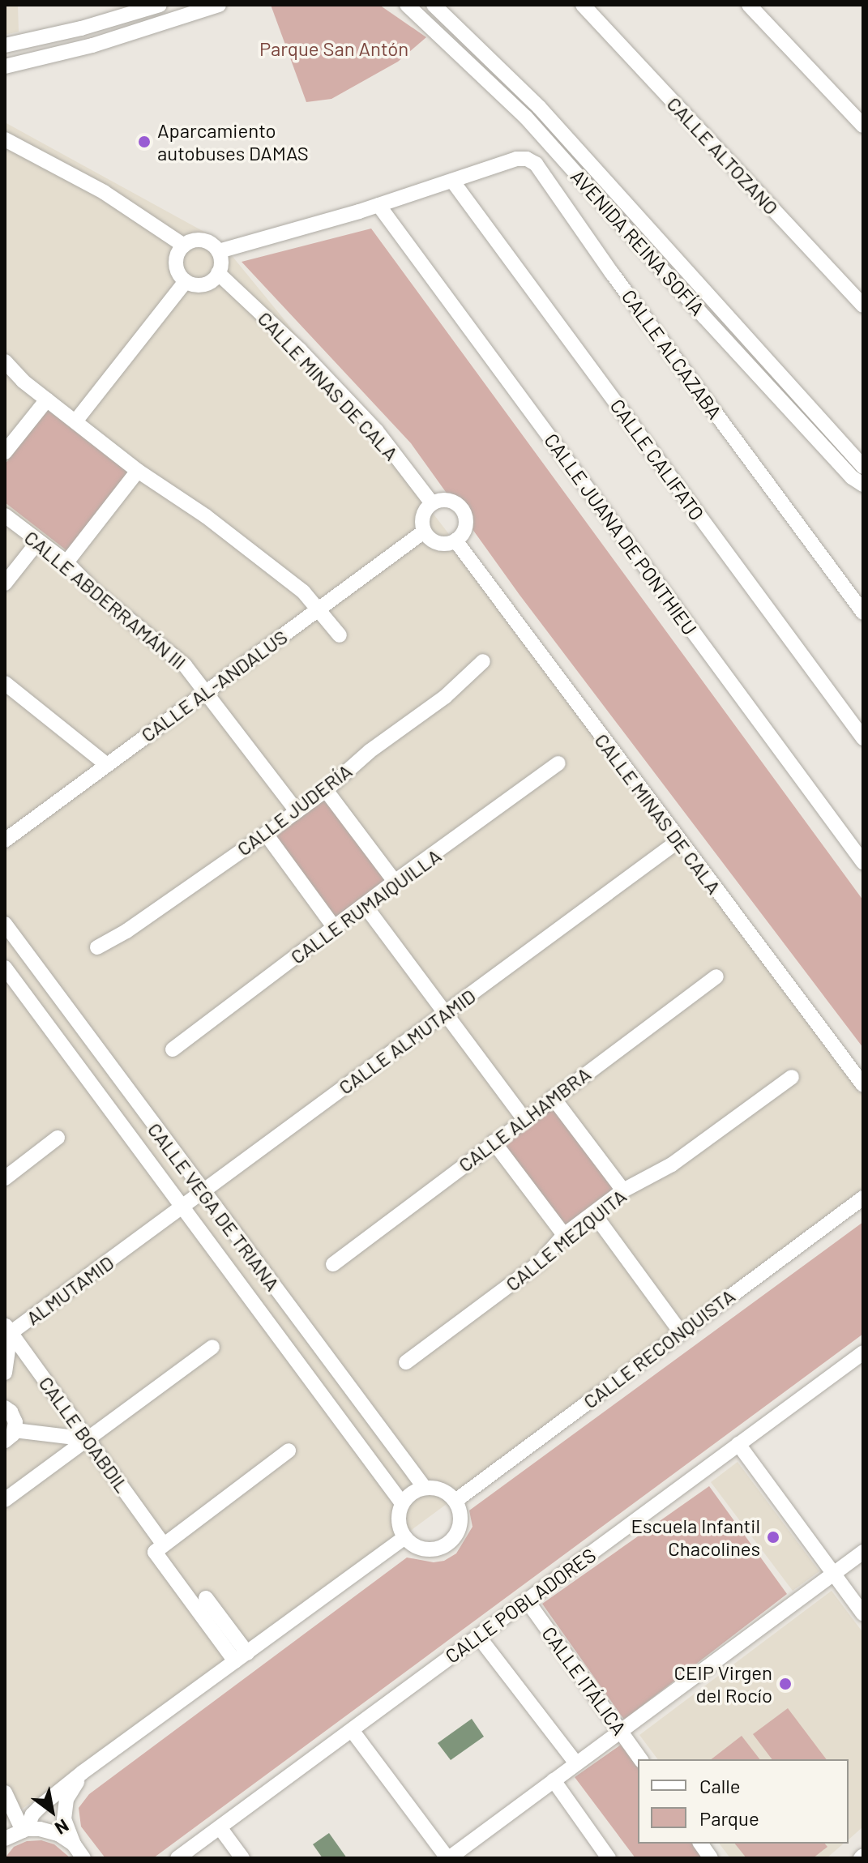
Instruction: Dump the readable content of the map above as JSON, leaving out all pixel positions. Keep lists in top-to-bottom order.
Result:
{
  "streets": {
    "street": [
      "CALLE ALTOZANO",
      "AVENIDA REINA SOFÍA",
      "CALLE ALCAZABA",
      "CALLE MINAS DE CALA",
      "CALLE CALIFATO",
      "CALLE JUANA DE PONTHIEU",
      "CALLE ABDERRAMÁN III",
      "CALLE AL-ANDALUS",
      "CALLE JUDERÍA",
      "CALLE RUMAIQUILLA",
      "CALLE ALMUTAMID",
      "CALLE ALHAMBRA",
      "CALLE VEGA DE TRIANA",
      "CALLE MEZQUITA",
      "ALMUTAMID",
      "CALLE RECONQUISTA",
      "CALLE BOABDIL",
      "CALLE POBLADORES",
      "CALLE ITÁLICA"
    ]
  },
  "crossings": [
    ["CALLE ALCAZABA", "CALLE MINAS DE CALA"],
    ["CALLE ALCAZABA", "CALLE CALIFATO"],
    ["CALLE ALCAZABA", "CALLE JUANA DE PONTHIEU"],
    ["CALLE MINAS DE CALA", "CALLE AL-ANDALUS"],
    ["CALLE MINAS DE CALA", "CALLE ALMUTAMID"],
    ["CALLE ABDERRAMÁN III", "CALLE AL-ANDALUS"],
    ["CALLE ABDERRAMÁN III", "CALLE JUDERÍA"],
    ["CALLE ALMUTAMID", "CALLE VEGA DE TRIANA"],
    ["CALLE ALMUTAMID", "ALMUTAMID"],
    ["CALLE VEGA DE TRIANA", "CALLE RECONQUISTA"],
    ["ALMUTAMID", "CALLE BOABDIL"],
    ["CALLE POBLADORES", "CALLE ITÁLICA"]
  ],
  "parks": ["Parque San Antón"],
  "places": ["Aparcamiento autobuses DAMAS", "Escuela Infantil Chacolines", "CEIP Virgen del Rocío"],
  "legend": ["Calle", "Parque"],
  "north": "bottom right"
}
